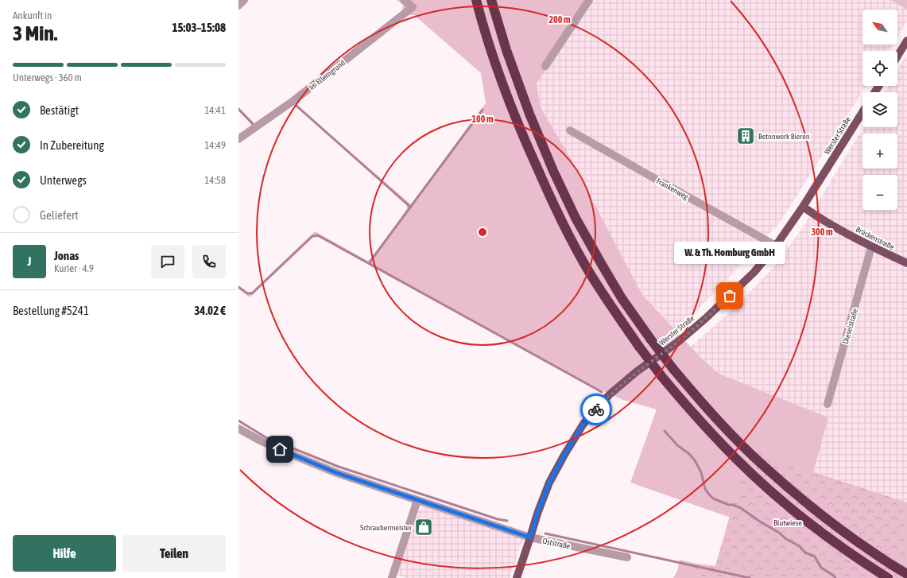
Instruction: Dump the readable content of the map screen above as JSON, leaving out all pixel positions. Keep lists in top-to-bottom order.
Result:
{
  "streets": {
    "main road": ["Werster Straße", "Brückenstraße"],
    "street": [
      "Im Ellerngrund",
      "Frankenweg",
      "Dieselstraße",
      "Oststraße"
    ]
  },
  "crossings": [
    ["Werster Straße", "Frankenweg"],
    ["Werster Straße", "Brückenstraße"],
    ["Werster Straße", "Oststraße"],
    ["Brückenstraße", "Dieselstraße"]
  ],
  "parks": ["Blutwiese"],
  "places": {
    "building": ["Betonwerk Bieren"],
    "other": ["W. & Th. Homburg GmbH"],
    "shop": ["Schraubermeister"]
  },
  "north": "top left",
  "page": {
    "heading": ["3 Min.", "Ankunft in", "15:03–15:08"],
    "panel": [
      "Jonas",
      "Kurier · 4.9",
      "Bestellung #5241",
      "34.02 €"
    ],
    "map_buttons": ["+", "−"],
    "bar": "Unterwegs · 360 m",
    "list": [
      ["Bestätigt", "14:41"],
      ["In Zubereitung", "14:49"],
      ["Unterwegs", "14:58"],
      "Geliefert"
    ],
    "bubble": "W. & Th. Homburg GmbH",
    "round": "J",
    "buttons": ["Hilfe", "Teilen"]
  },
  "rings": ["200 m", "100 m", "300 m"]
}
